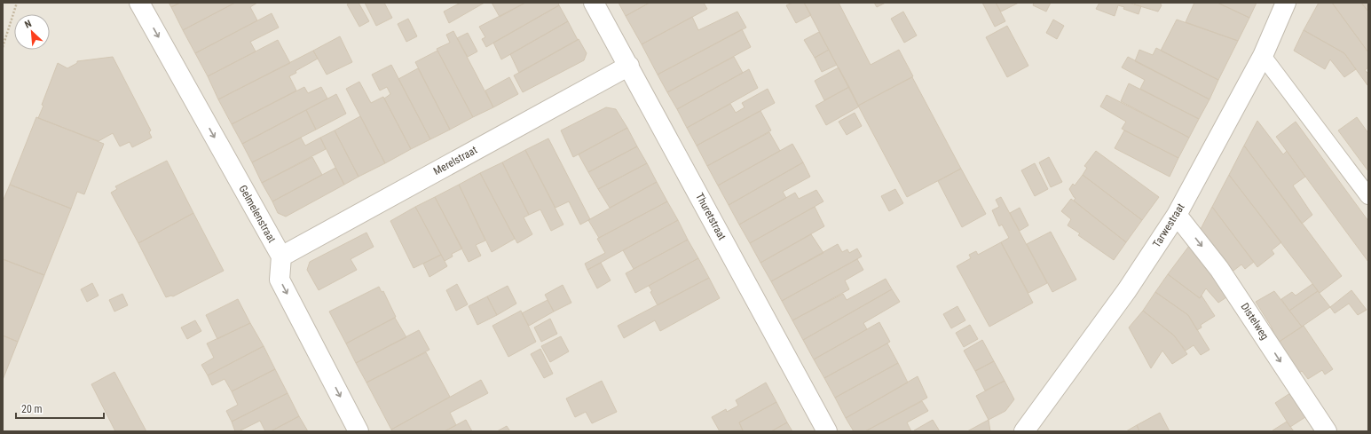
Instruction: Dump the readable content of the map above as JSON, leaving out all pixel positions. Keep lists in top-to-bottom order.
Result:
{
  "streets": {
    "street": [
      "Merelstraat",
      "Gelmelenstraat",
      "Thuretstraat",
      "Tarwestraat",
      "Distelweg"
    ]
  },
  "crossings": [
    ["Merelstraat", "Gelmelenstraat"],
    ["Merelstraat", "Thuretstraat"],
    ["Tarwestraat", "Distelweg"]
  ],
  "one_way": ["Gelmelenstraat", "Distelweg"],
  "scale_bar": "20 m",
  "north": "top left"
}
